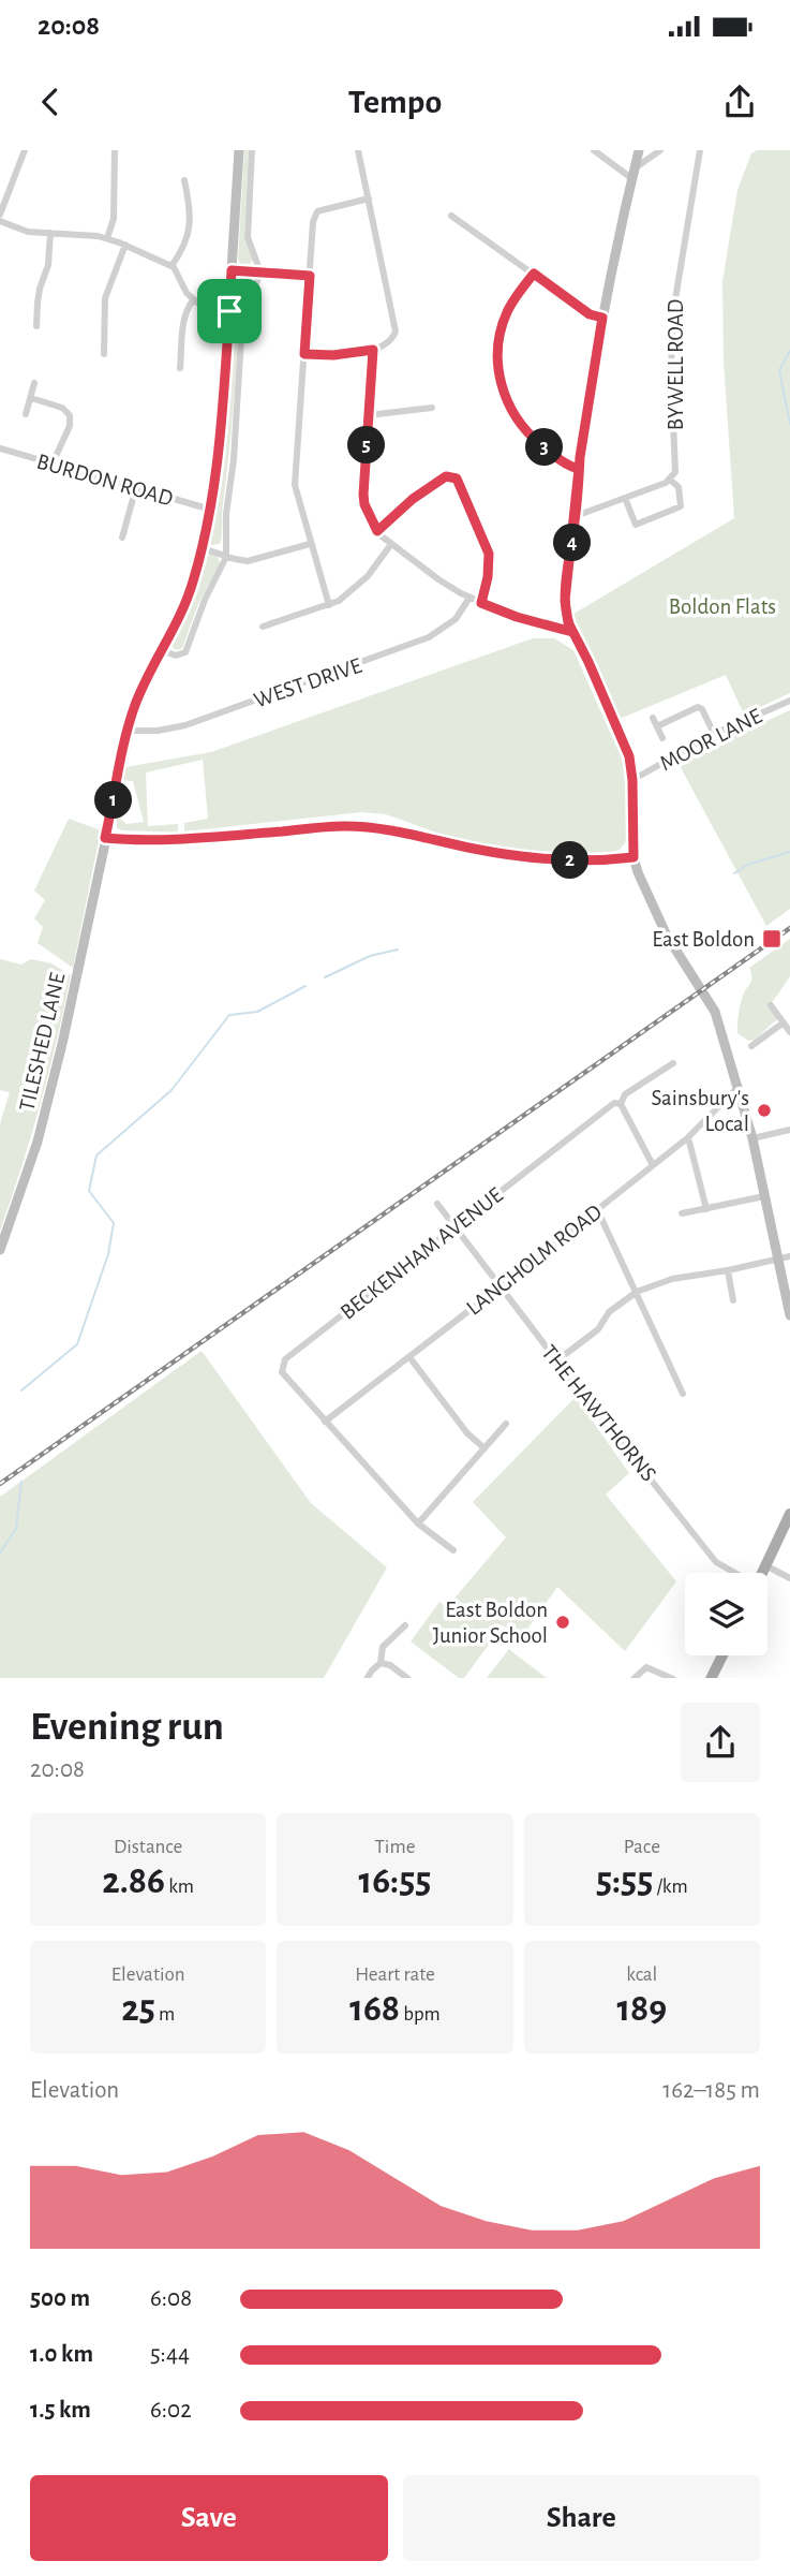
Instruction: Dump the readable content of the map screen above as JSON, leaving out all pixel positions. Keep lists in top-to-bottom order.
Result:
{
  "streets": {
    "street": [
      "BYWELL ROAD",
      "BURDON ROAD",
      "WEST DRIVE",
      "MOOR LANE",
      "TILESHED LANE",
      "BECKENHAM AVENUE",
      "LANGHOLM ROAD",
      "THE HAWTHORNS"
    ]
  },
  "crossings": [
    ["BURDON ROAD", "TILESHED LANE"],
    ["WEST DRIVE", "TILESHED LANE"],
    ["BECKENHAM AVENUE", "LANGHOLM ROAD"],
    ["BECKENHAM AVENUE", "THE HAWTHORNS"],
    ["LANGHOLM ROAD", "THE HAWTHORNS"]
  ],
  "parks": ["Boldon Flats"],
  "places": {
    "transit": ["East Boldon"],
    "other": ["Sainsbury's Local", "East Boldon Junior School"]
  },
  "page": {
    "status": "20:08",
    "header": "Tempo",
    "pins": [
      "5",
      "3",
      "4",
      "1",
      "2"
    ],
    "heading": ["Evening run", "20:08"],
    "stats": [
      ["Distance", "2.86 km"],
      ["Time", "16:55"],
      ["Pace", "5:55 /km"],
      ["Elevation", "25 m"],
      ["Heart rate", "168 bpm"],
      ["kcal", "189"]
    ],
    "chart": ["Elevation", "162–185 m"],
    "list": [
      {
        "name": "500 m",
        "note": "6:08"
      },
      {
        "name": "1.0 km",
        "note": "5:44"
      },
      {
        "name": "1.5 km",
        "note": "6:02"
      }
    ],
    "buttons": ["Save", "Share"]
  }
}
